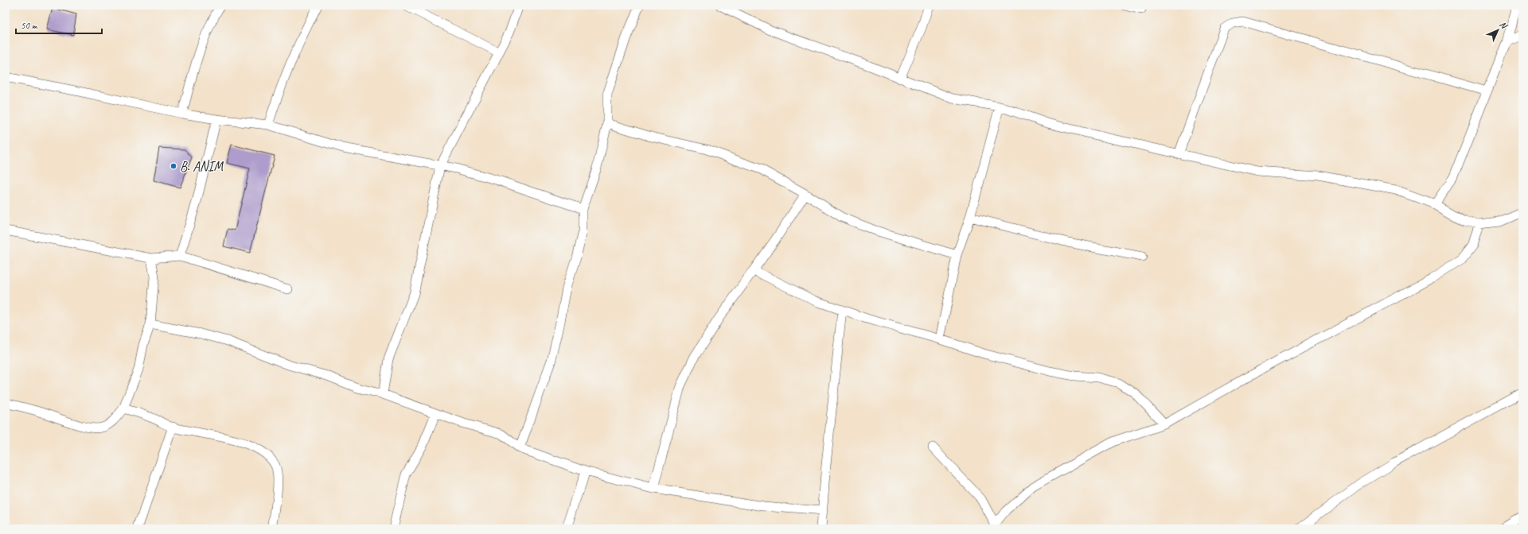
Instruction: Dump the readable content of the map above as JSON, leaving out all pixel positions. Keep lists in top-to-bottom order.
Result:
{
  "places": ["B. ANIM"],
  "scale_bar": "50 m",
  "north": "top right"
}
